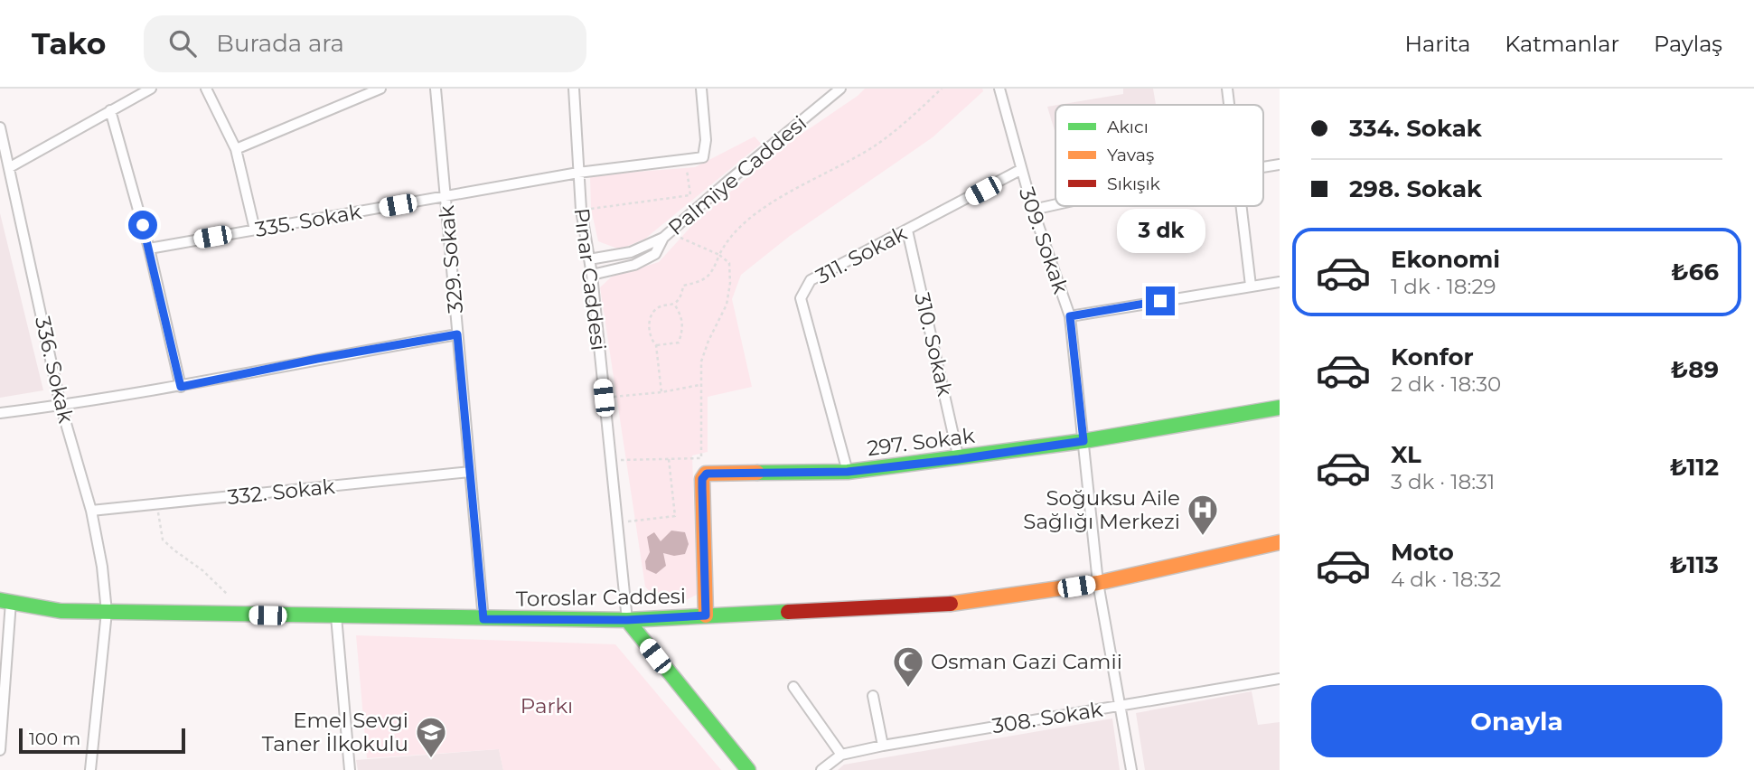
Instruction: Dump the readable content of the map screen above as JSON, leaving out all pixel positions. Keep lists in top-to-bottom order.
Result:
{
  "streets": {
    "main road": ["297. Sokak", "Toroslar Caddesi"],
    "street": [
      "Palmiye Caddesi",
      "335. Sokak",
      "309. Sokak",
      "311. Sokak",
      "329. Sokak",
      "Pınar Caddesi",
      "310. Sokak",
      "336. Sokak",
      "332. Sokak",
      "308. Sokak"
    ]
  },
  "crossings": [
    ["Palmiye Caddesi", "Pınar Caddesi"],
    ["335. Sokak", "329. Sokak"],
    ["335. Sokak", "Pınar Caddesi"],
    ["309. Sokak", "311. Sokak"],
    ["309. Sokak", "297. Sokak"],
    ["309. Sokak", "Toroslar Caddesi"],
    ["309. Sokak", "308. Sokak"],
    ["311. Sokak", "310. Sokak"],
    ["311. Sokak", "297. Sokak"],
    ["329. Sokak", "332. Sokak"],
    ["329. Sokak", "Toroslar Caddesi"],
    ["Pınar Caddesi", "Toroslar Caddesi"],
    ["310. Sokak", "297. Sokak"],
    ["336. Sokak", "332. Sokak"],
    ["336. Sokak", "Toroslar Caddesi"],
    ["297. Sokak", "Toroslar Caddesi"]
  ],
  "parks": ["Parkı"],
  "places": {
    "hospital": ["Soğuksu Aile Sağlığı Merkezi"],
    "mosque": ["Osman Gazi Camii"],
    "school or university": ["Emel Sevgi Taner İlkokulu"]
  },
  "legend": ["Akıcı", "Yavaş", "Sıkışık"],
  "scale_bar": "100 m",
  "page": {
    "header": "Tako",
    "search": "Burada ara",
    "nav": ["Harita", "Katmanlar", "Paylaş"],
    "banner": ["334. Sokak", "298. Sokak"],
    "bubble": "3 dk",
    "list": [
      {
        "name": "Ekonomi",
        "note": "1 dk · 18:29",
        "value": "₺66"
      },
      {
        "name": "Konfor",
        "note": "2 dk · 18:30",
        "value": "₺89"
      },
      {
        "name": "XL",
        "note": "3 dk · 18:31",
        "value": "₺112"
      },
      {
        "name": "Moto",
        "note": "4 dk · 18:32",
        "value": "₺113"
      }
    ],
    "buttons": "Onayla",
    "scale": "100 m"
  }
}
